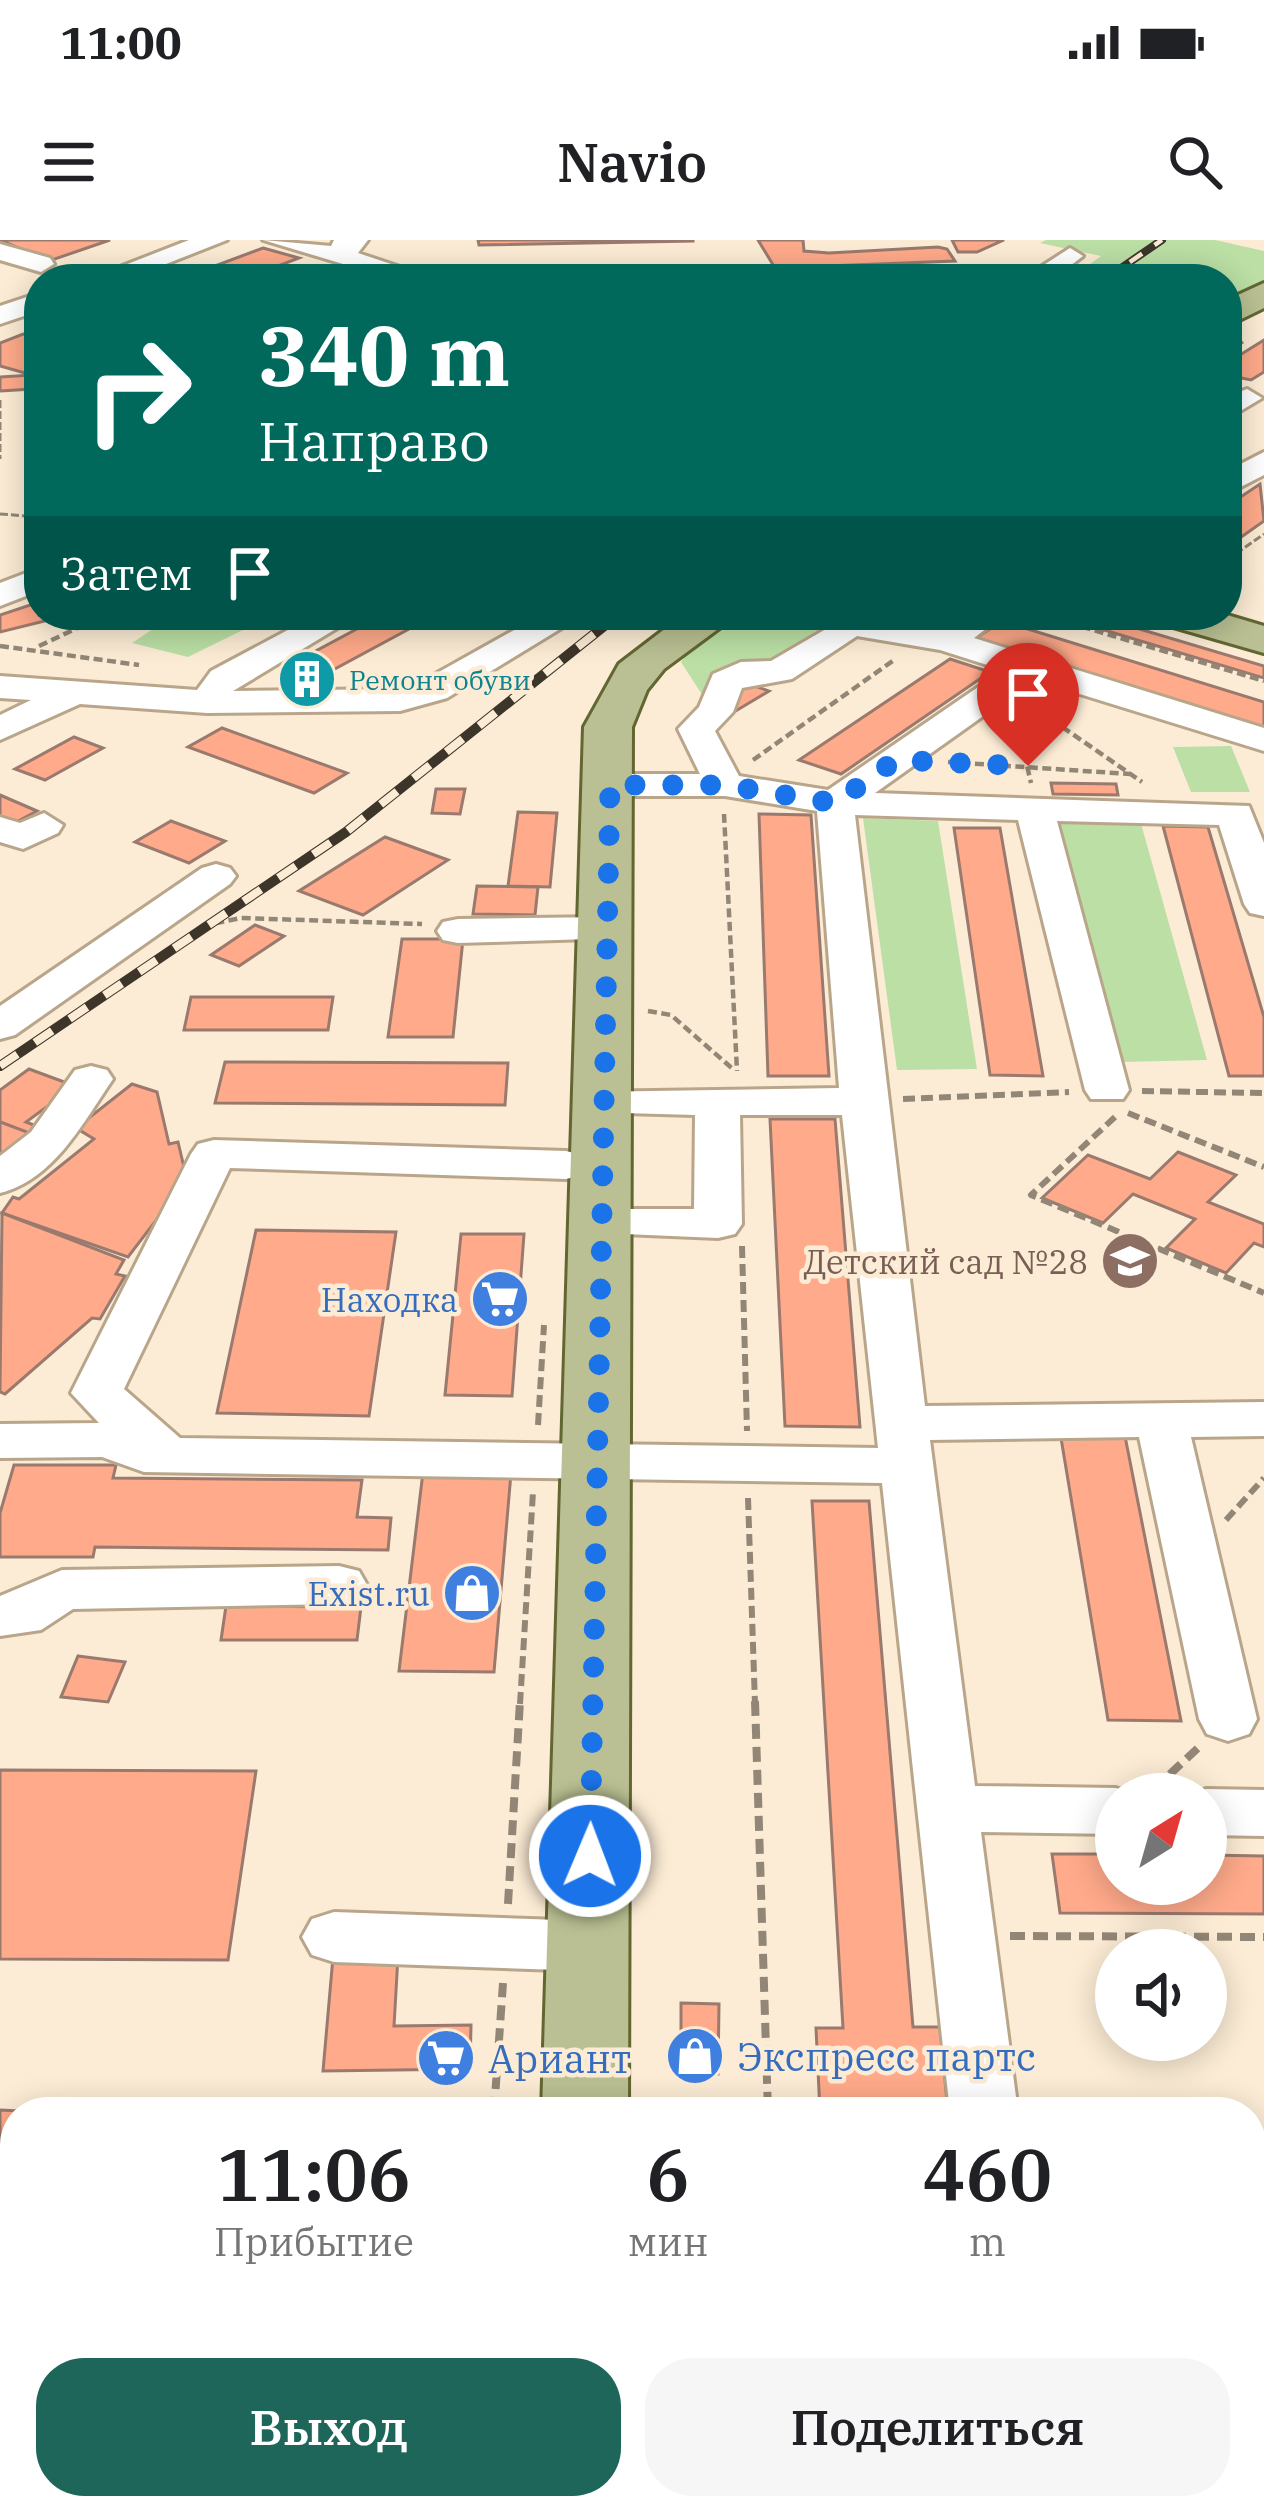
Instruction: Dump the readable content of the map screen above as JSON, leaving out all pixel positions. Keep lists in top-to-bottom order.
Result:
{
  "places": {
    "building": ["Ремонт обуви"],
    "school or university": ["Детский сад №28"],
    "supermarket": ["Находка", "Ариант"],
    "shop": ["Exist.ru", "Экспресс партс"]
  },
  "north": "top right",
  "page": {
    "status": "11:00",
    "header": "Navio",
    "turn": ["340 m", "Направо"],
    "then": "Затем",
    "eta": [
      "11:06",
      "Прибытие",
      "6",
      "мин",
      "460",
      "m"
    ],
    "buttons": ["Выход", "Поделиться"]
  }
}
